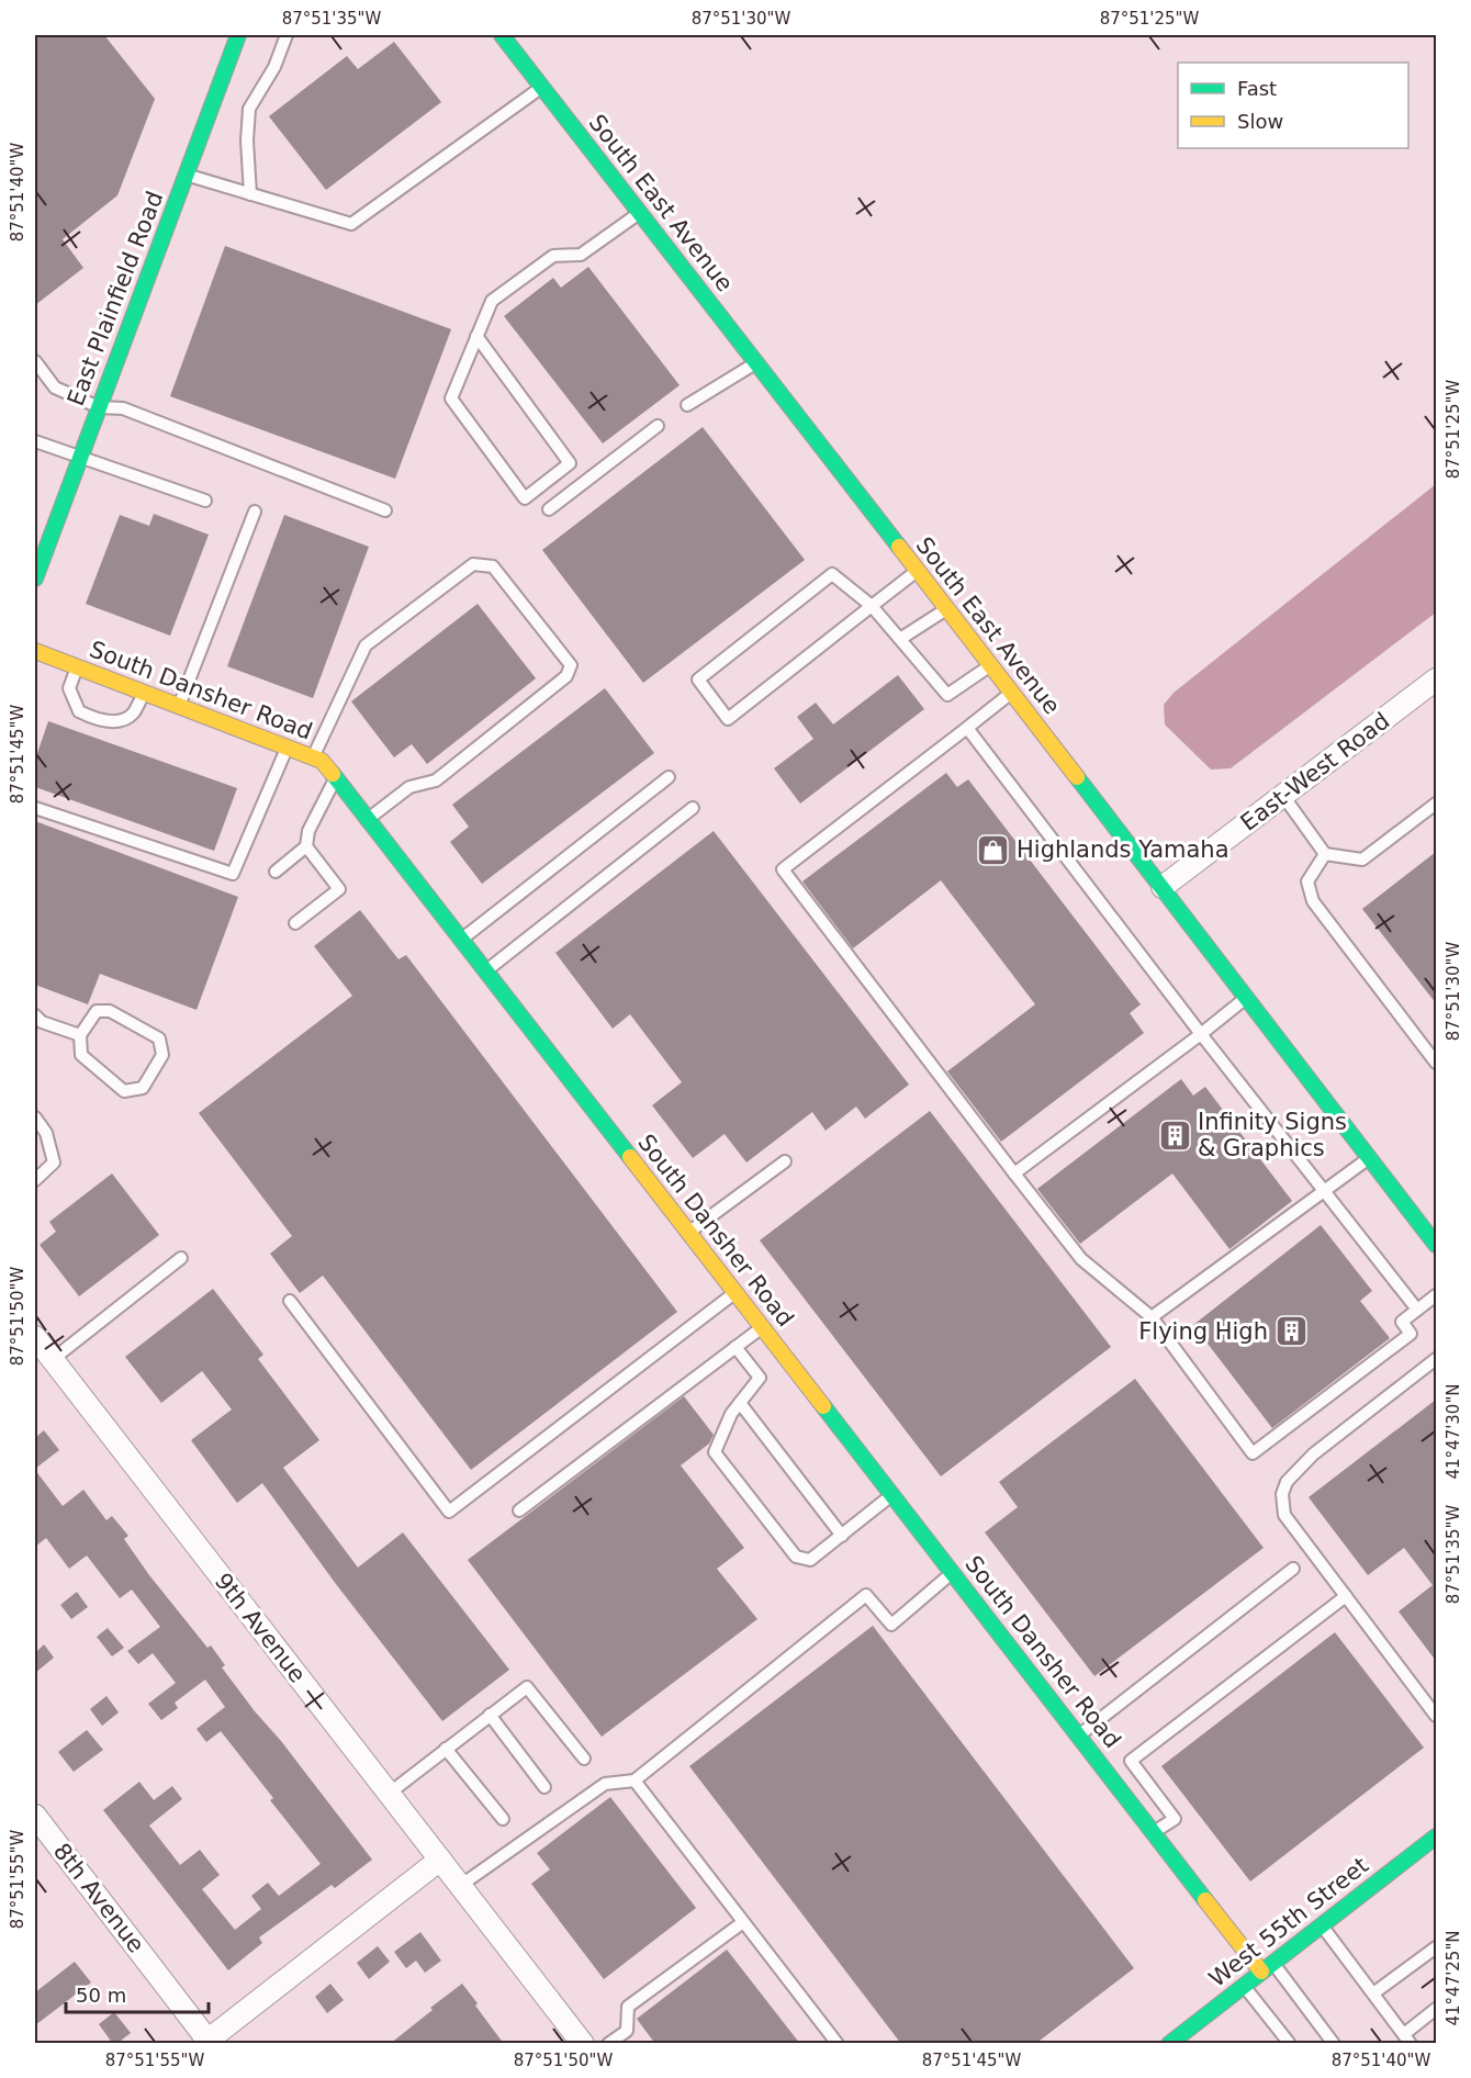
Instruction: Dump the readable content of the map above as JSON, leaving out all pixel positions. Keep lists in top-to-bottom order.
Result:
{
  "streets": {
    "main road": [
      "South East Avenue",
      "East Plainfield Road",
      "South Dansher Road",
      "West 55th Street"
    ],
    "street": ["East-West Road", "9th Avenue", "8th Avenue"]
  },
  "crossings": [
    ["South East Avenue", "East-West Road"],
    ["South Dansher Road", "West 55th Street"]
  ],
  "places": {
    "shop": ["Highlands Yamaha"],
    "building": ["Infinity Signs & Graphics", "Flying High"]
  },
  "legend": ["Fast", "Slow"],
  "scale_bar": "50 m",
  "coordinates": [
    "87°51'35\"W",
    "87°51'30\"W",
    "87°51'25\"W",
    "87°51'40\"W",
    "87°51'45\"W",
    "87°51'50\"W",
    "41°47'30\"N",
    "87°51'55\"W",
    "41°47'25\"N"
  ]
}
